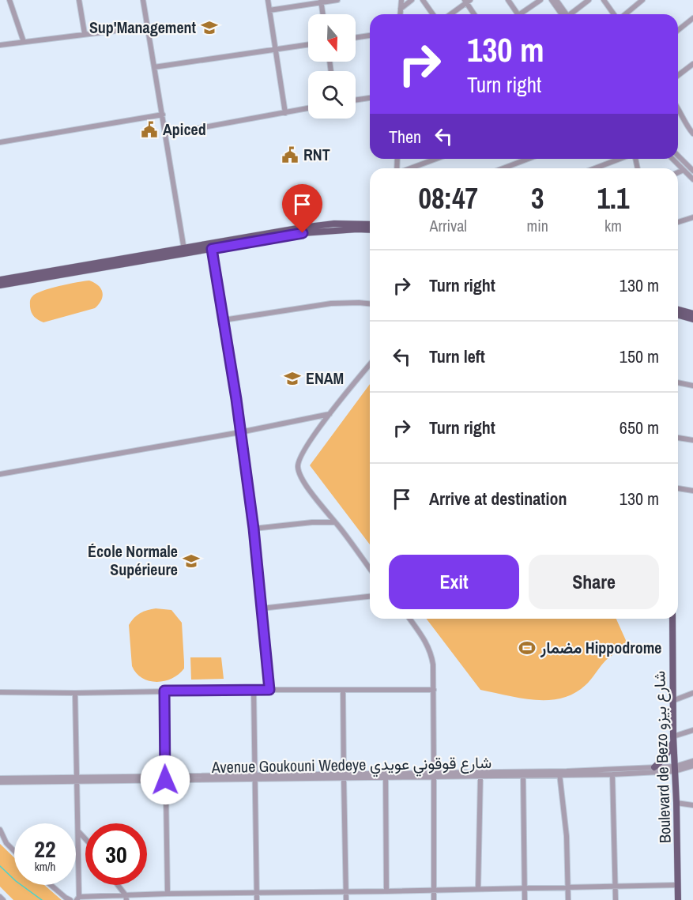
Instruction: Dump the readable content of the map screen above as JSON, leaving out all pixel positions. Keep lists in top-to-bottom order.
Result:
{
  "streets": {
    "main road": ["Boulevard de Bezo شارع بيزو"],
    "street": ["Avenue Goukouni Wedeye شارع قوقوني عويدي"]
  },
  "crossings": [
    ["Boulevard de Bezo شارع بيزو", "Avenue Goukouni Wedeye شارع قوقوني عويدي"]
  ],
  "places": {
    "school or university": ["Sup'Management", "ENAM", "École Normale Supérieure"],
    "public building": ["Apiced", "RNT"],
    "sports": ["مضمار Hippodrome"]
  },
  "north": "bottom",
  "page": {
    "turn": ["130 m", "Turn right"],
    "then": "Then",
    "eta": [
      "08:47",
      "Arrival",
      "3",
      "min",
      "1.1",
      "km"
    ],
    "list": [
      {
        "name": "Turn right",
        "value": "130 m"
      },
      {
        "name": "Turn left",
        "value": "150 m"
      },
      {
        "name": "Turn right",
        "value": "650 m"
      },
      {
        "name": "Arrive at destination",
        "value": "130 m"
      }
    ],
    "buttons": ["Exit", "Share"],
    "speed": "22 km/h",
    "limit": "30"
  }
}
